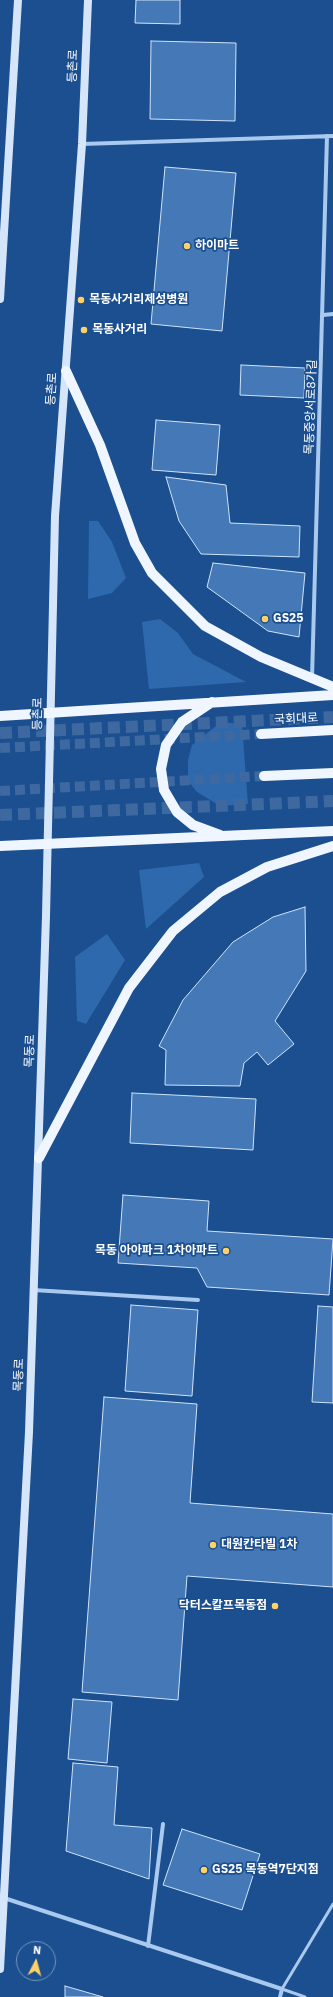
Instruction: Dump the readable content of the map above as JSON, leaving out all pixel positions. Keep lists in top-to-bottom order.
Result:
{
  "streets": {
    "main road": ["등촌로", "국회대로", "목동로"],
    "street": ["목동중앙서로8가길"]
  },
  "crossings": [
    ["등촌로", "목동로"]
  ],
  "places": [
    "하이마트",
    "목동사거리제성병원",
    "목동사거리",
    "GS25",
    "목동 아아파크 1차아파트",
    "대원칸타빌 1차",
    "닥터스칼프목동점",
    "GS25 목동역7단지점"
  ],
  "north": "top"
}
